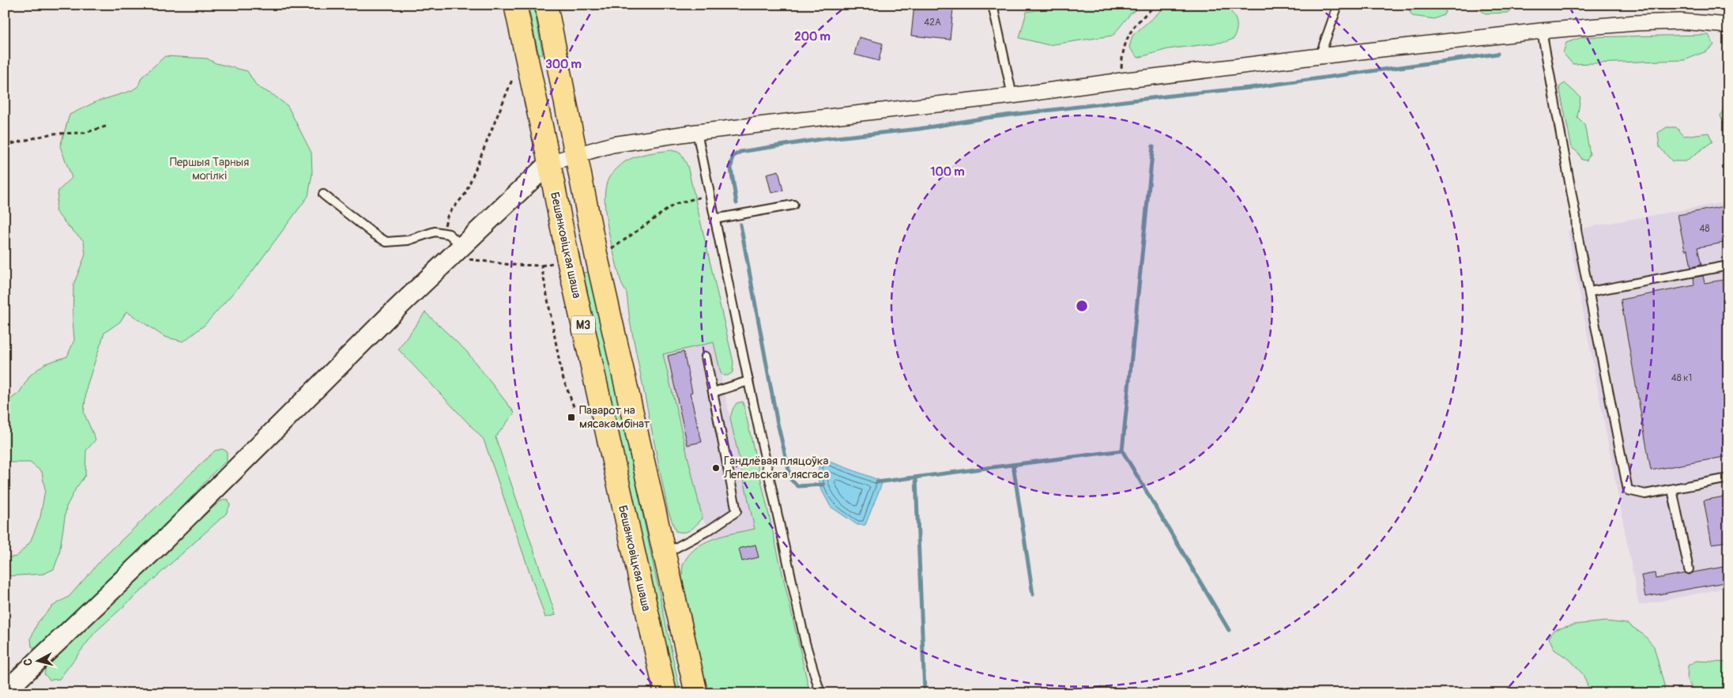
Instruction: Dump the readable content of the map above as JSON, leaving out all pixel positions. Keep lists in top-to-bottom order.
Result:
{
  "streets": {
    "main road": ["Бешанковіцкая шаша", "М3"]
  },
  "parks": ["Першыя Тарныя могілкі"],
  "places": {
    "transit": ["Паварот на мясакамбінат"],
    "other": ["Гандлёвая пляцоўка Лепельскага лясгаса"]
  },
  "house_numbers": ["42А", "48", "48 к1"],
  "north": "left",
  "rings": ["200 m", "300 m", "100 m"]
}
